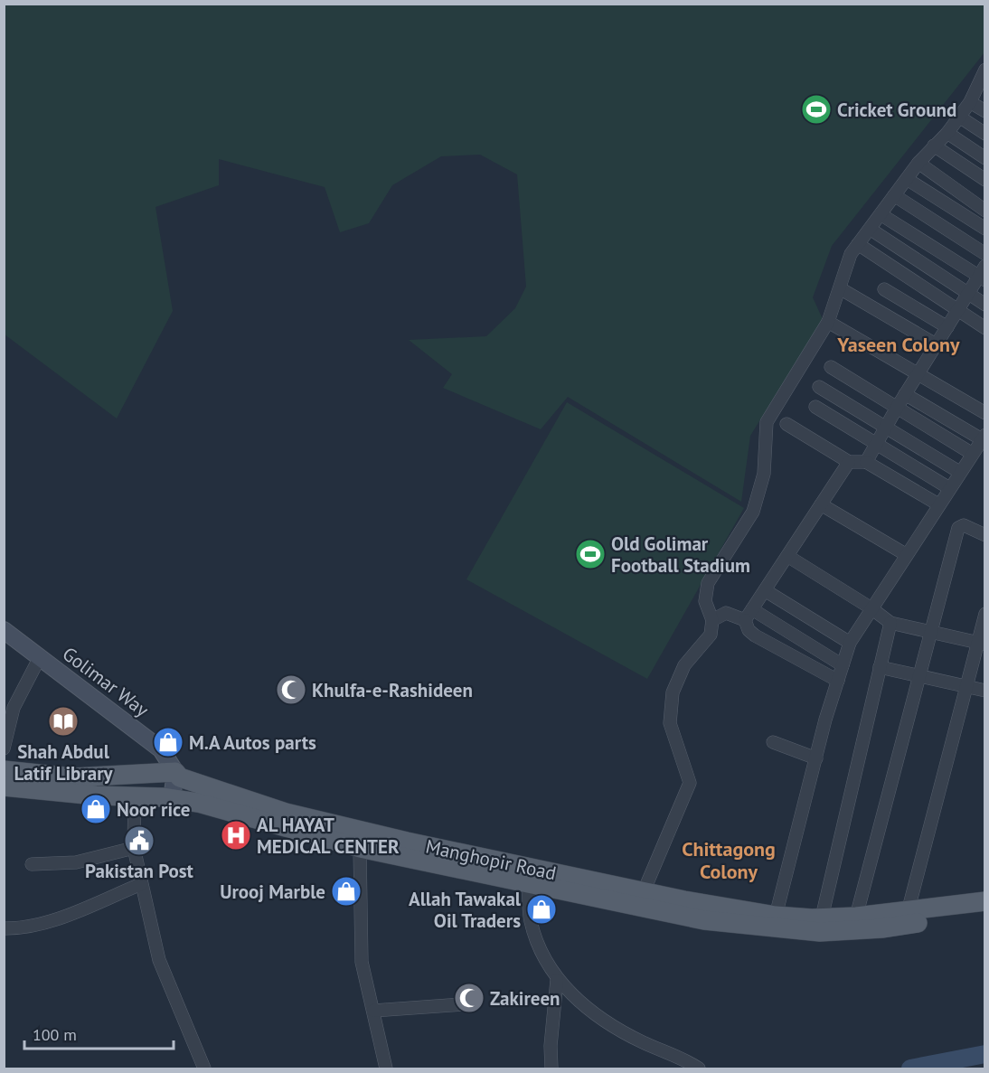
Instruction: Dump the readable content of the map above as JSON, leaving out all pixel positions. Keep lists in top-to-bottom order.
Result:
{
  "streets": {
    "main road": ["Golimar Way", "Manghopir Road"]
  },
  "crossings": [
    ["Golimar Way", "Manghopir Road"]
  ],
  "districts": ["Yaseen Colony", "Chittagong Colony"],
  "places": {
    "sports": ["Cricket Ground", "Old Golimar Football Stadium"],
    "mosque": ["Khulfa-e-Rashideen", "Zakireen"],
    "library": ["Shah Abdul Latif Library"],
    "shop": [
      "M.A Autos parts",
      "Noor rice",
      "Urooj Marble",
      "Allah Tawakal Oil Traders"
    ],
    "hospital": ["AL HAYAT MEDICAL CENTER"],
    "public building": ["Pakistan Post"]
  },
  "scale_bar": "100 m"
}
